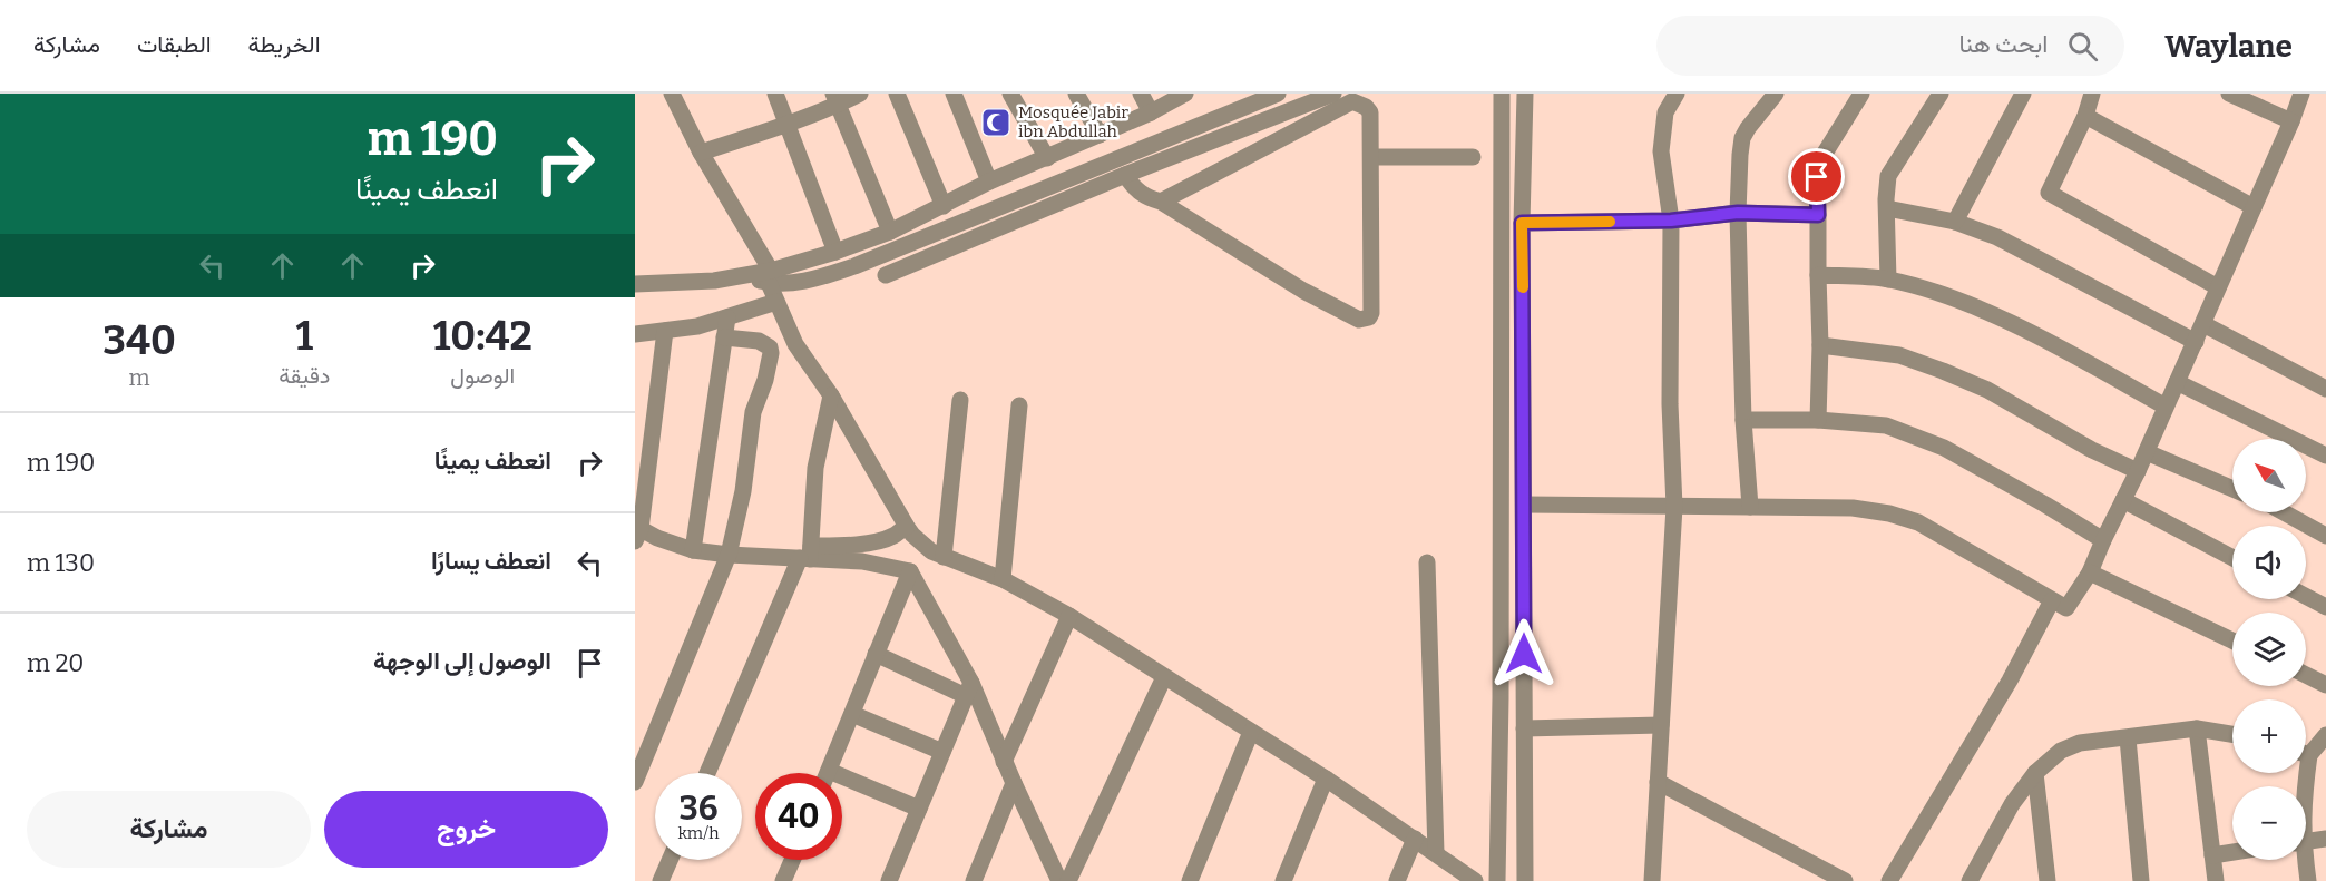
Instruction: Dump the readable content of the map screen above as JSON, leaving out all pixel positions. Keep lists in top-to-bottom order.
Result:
{
  "places": {
    "mosque": ["Mosquée Jabir ibn Abdullah"]
  },
  "north": "top left",
  "page": {
    "header": "Waylane",
    "search": "ابحث هنا",
    "nav": ["الخريطة", "الطبقات", "مشاركة"],
    "turn": ["190 m", "انعطف يمينًا"],
    "eta": [
      "10:42",
      "الوصول",
      "1",
      "دقيقة",
      "340",
      "m"
    ],
    "list": [
      {
        "name": "انعطف يمينًا",
        "value": "190 m"
      },
      {
        "name": "انعطف يسارًا",
        "value": "130 m"
      },
      {
        "name": "الوصول إلى الوجهة",
        "value": "20 m"
      }
    ],
    "map_buttons": ["+", "−"],
    "speed": "36 km/h",
    "limit": "40",
    "buttons": ["خروج", "مشاركة"]
  }
}
